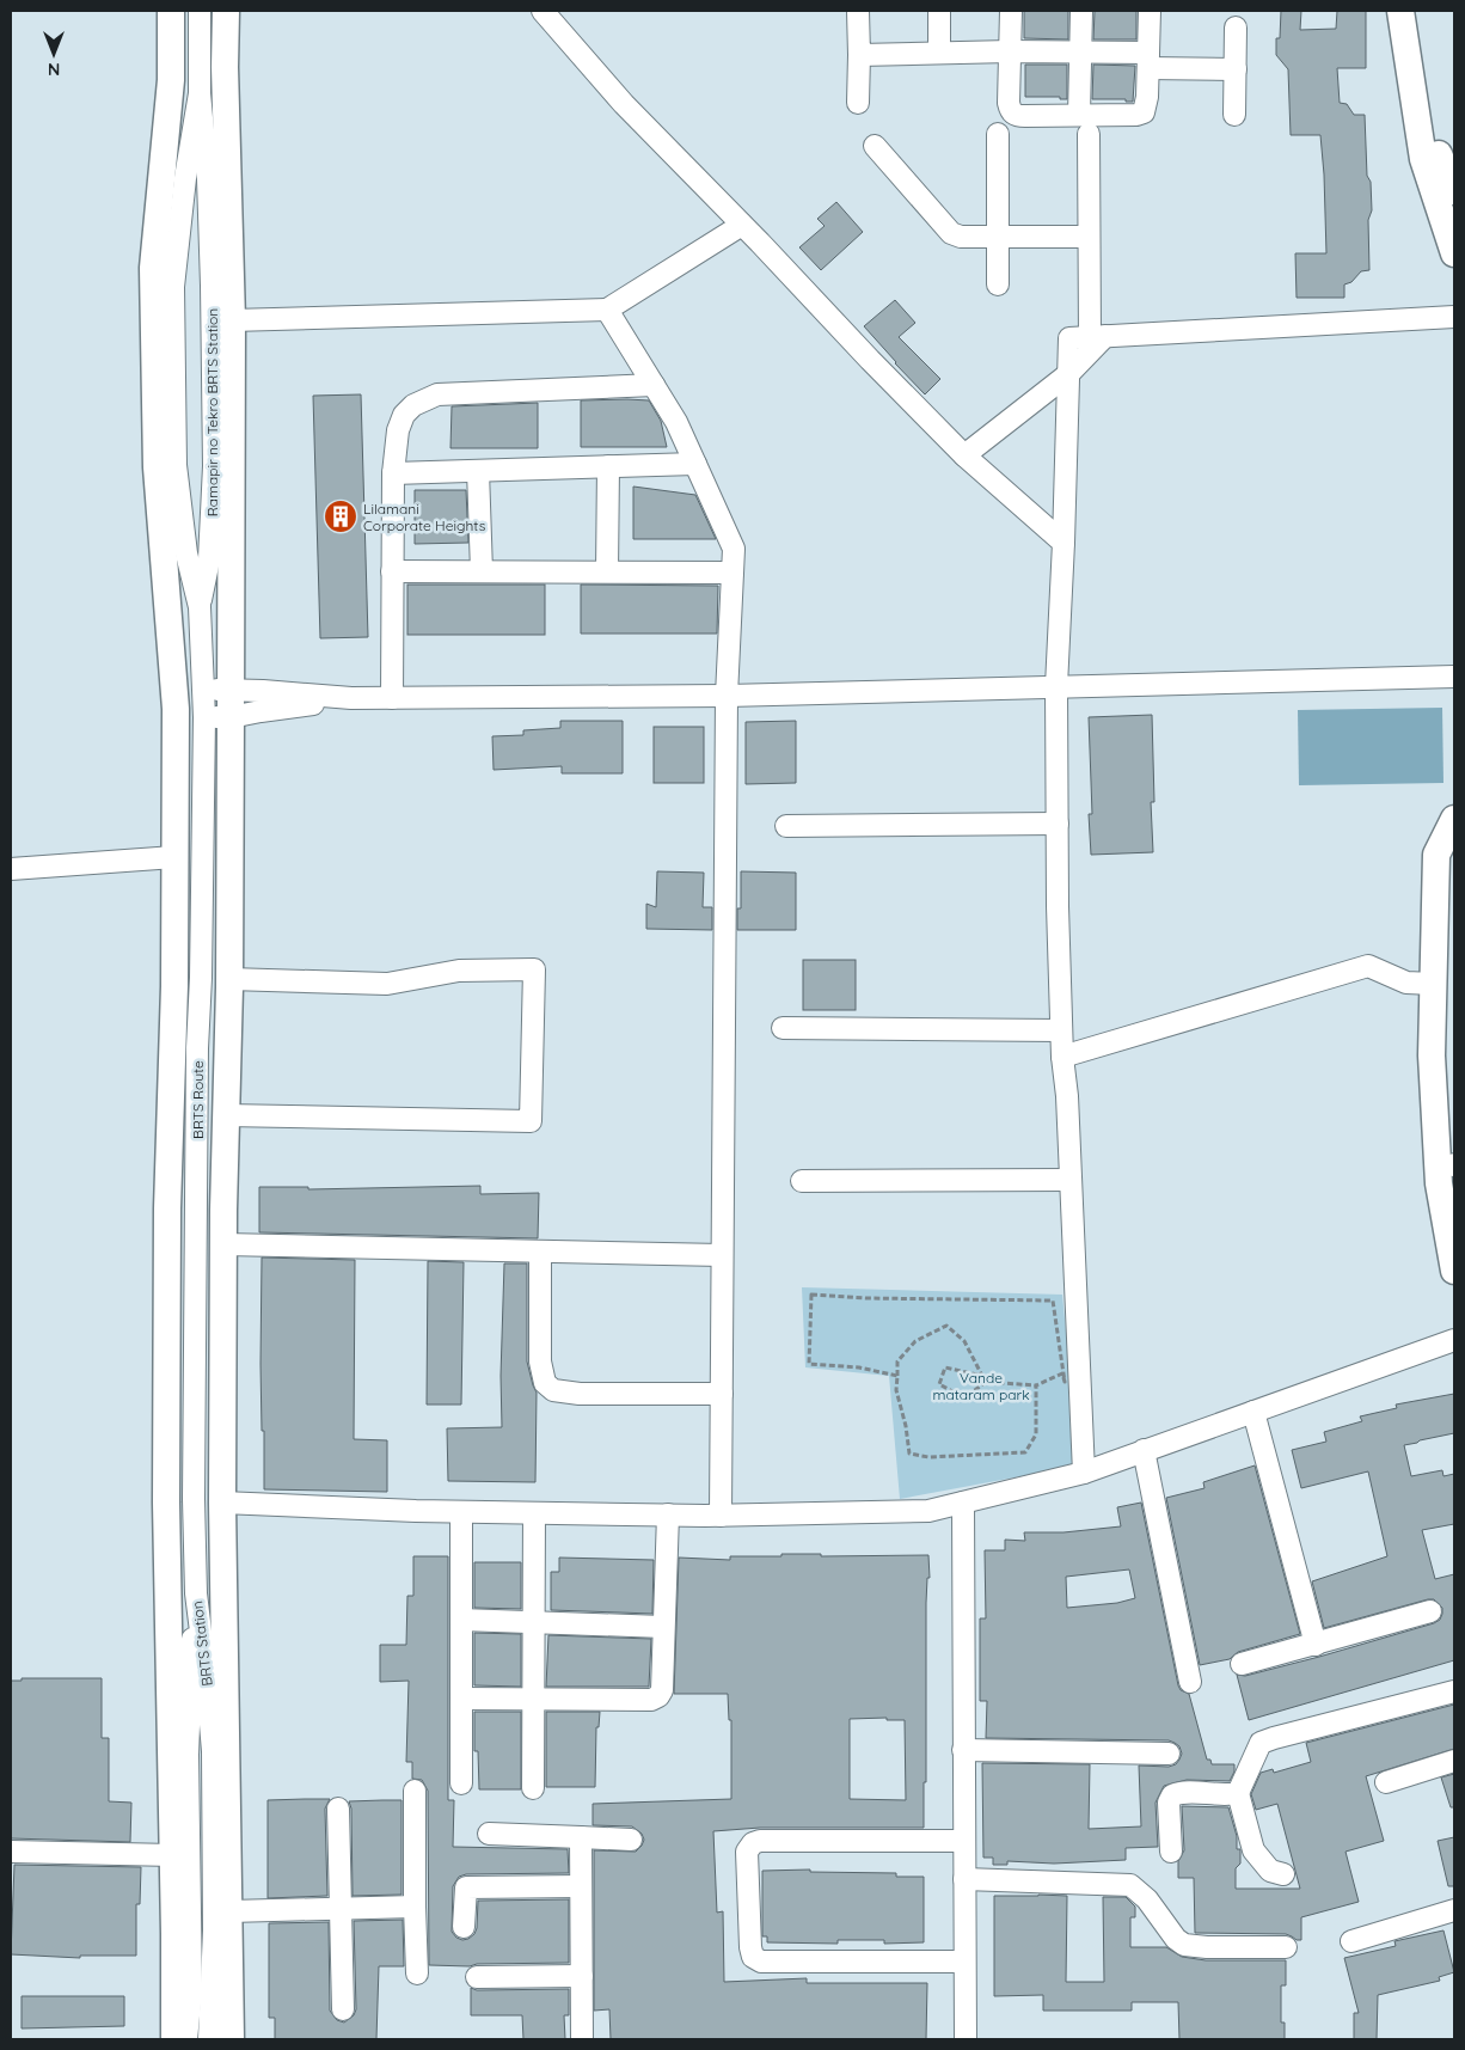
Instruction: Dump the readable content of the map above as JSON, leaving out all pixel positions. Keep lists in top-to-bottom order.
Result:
{
  "streets": {
    "street": ["Ramapir no Tekro BRTS Station", "BRTS Route", "BRTS Station"]
  },
  "crossings": [
    ["Ramapir no Tekro BRTS Station", "BRTS Route"],
    ["BRTS Route", "BRTS Station"]
  ],
  "parks": ["Vande mataram park"],
  "places": {
    "building": ["Lilamani Corporate Heights"]
  },
  "north": "bottom"
}
